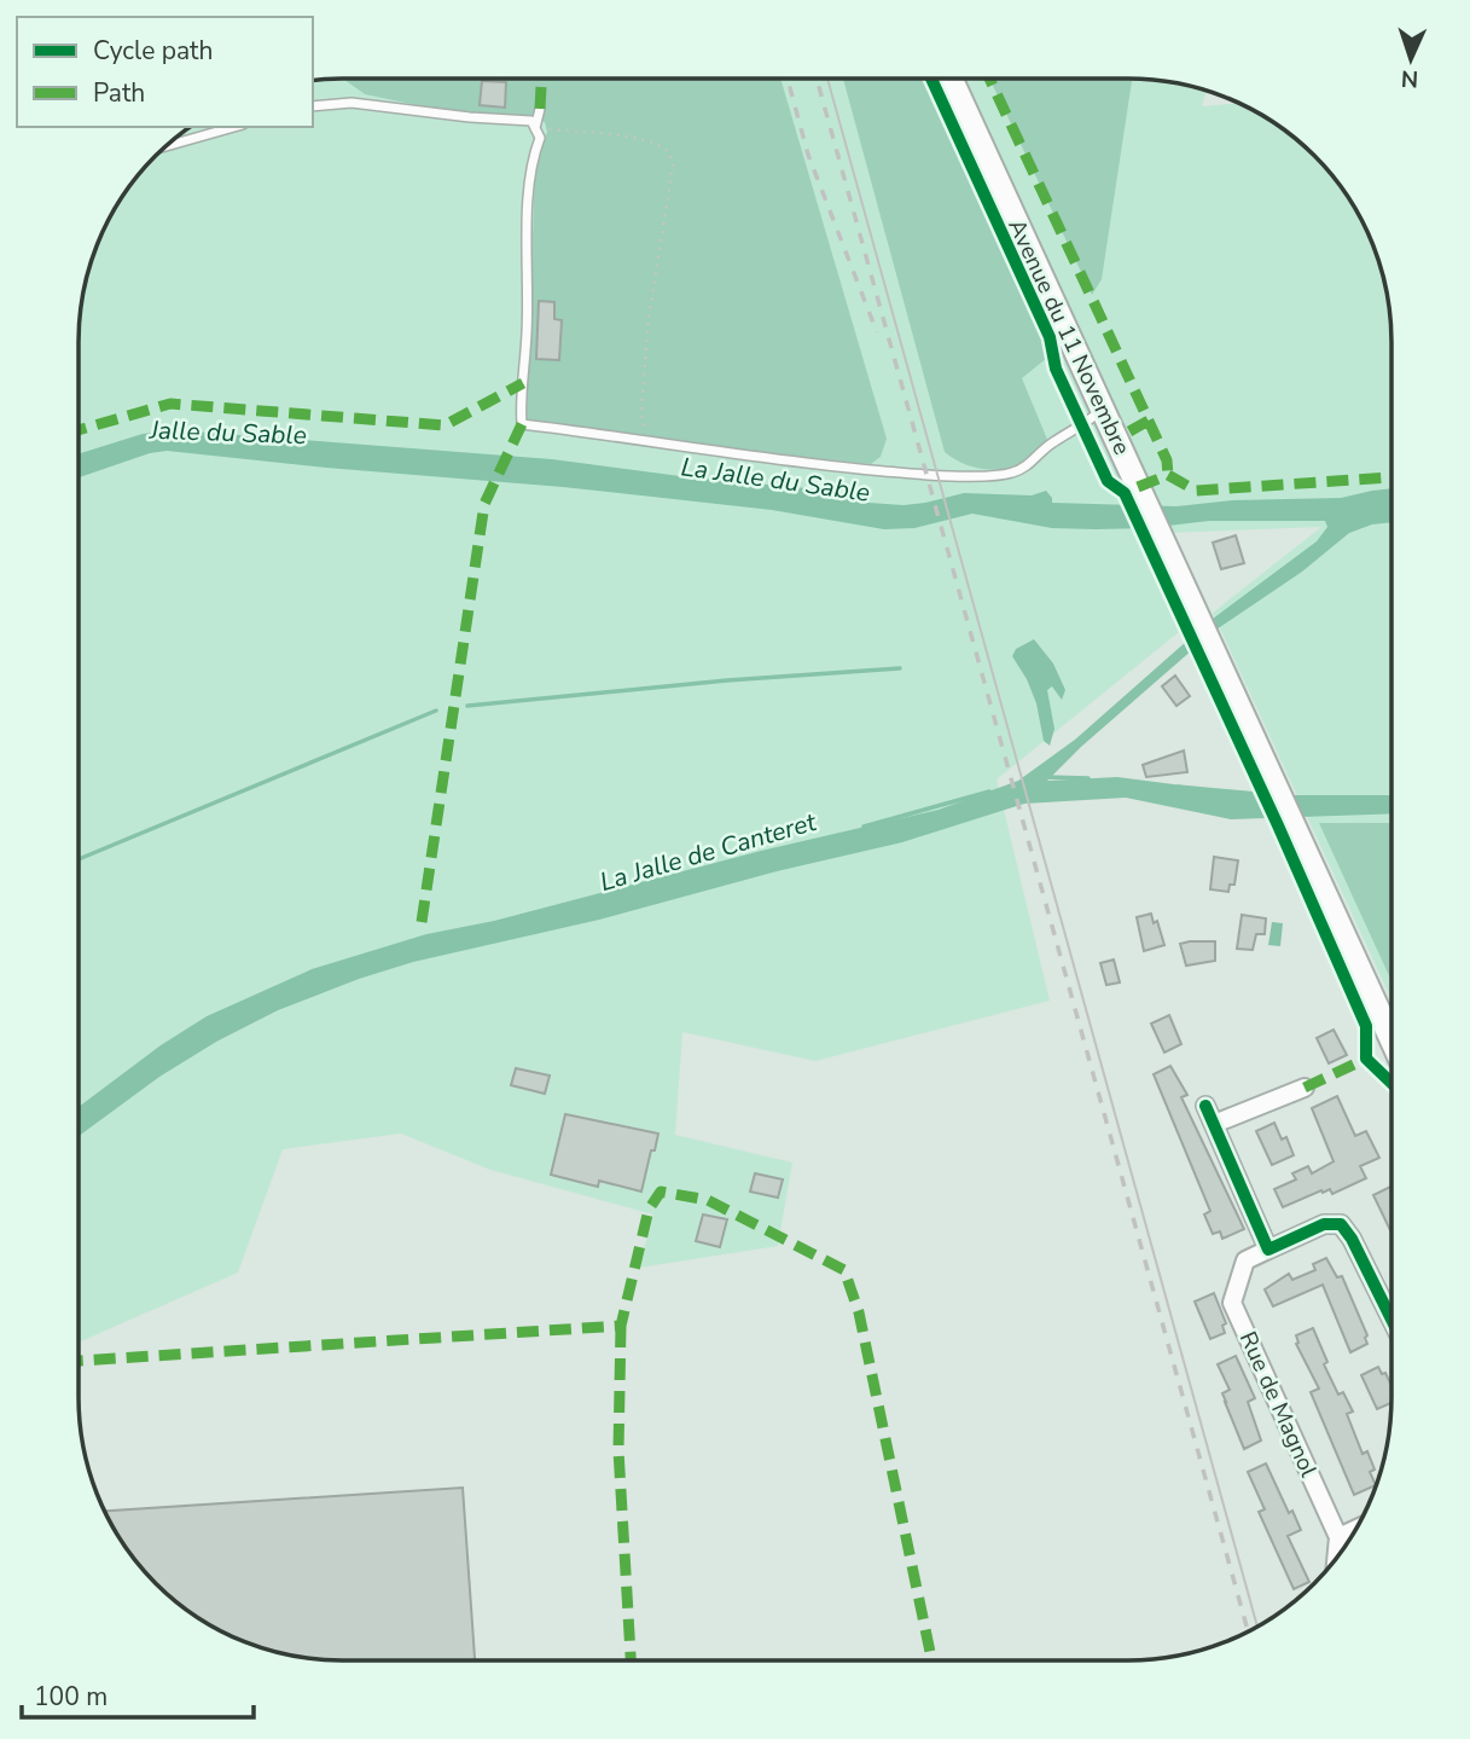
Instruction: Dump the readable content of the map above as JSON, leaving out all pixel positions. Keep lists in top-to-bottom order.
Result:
{
  "streets": {
    "main road": ["Avenue du 11 Novembre"],
    "street": ["Rue de Magnol"]
  },
  "water": ["Jalle du Sable", "La Jalle du Sable", "La Jalle de Canteret"],
  "legend": ["Cycle path", "Path"],
  "scale_bar": "100 m",
  "north": "bottom"
}
